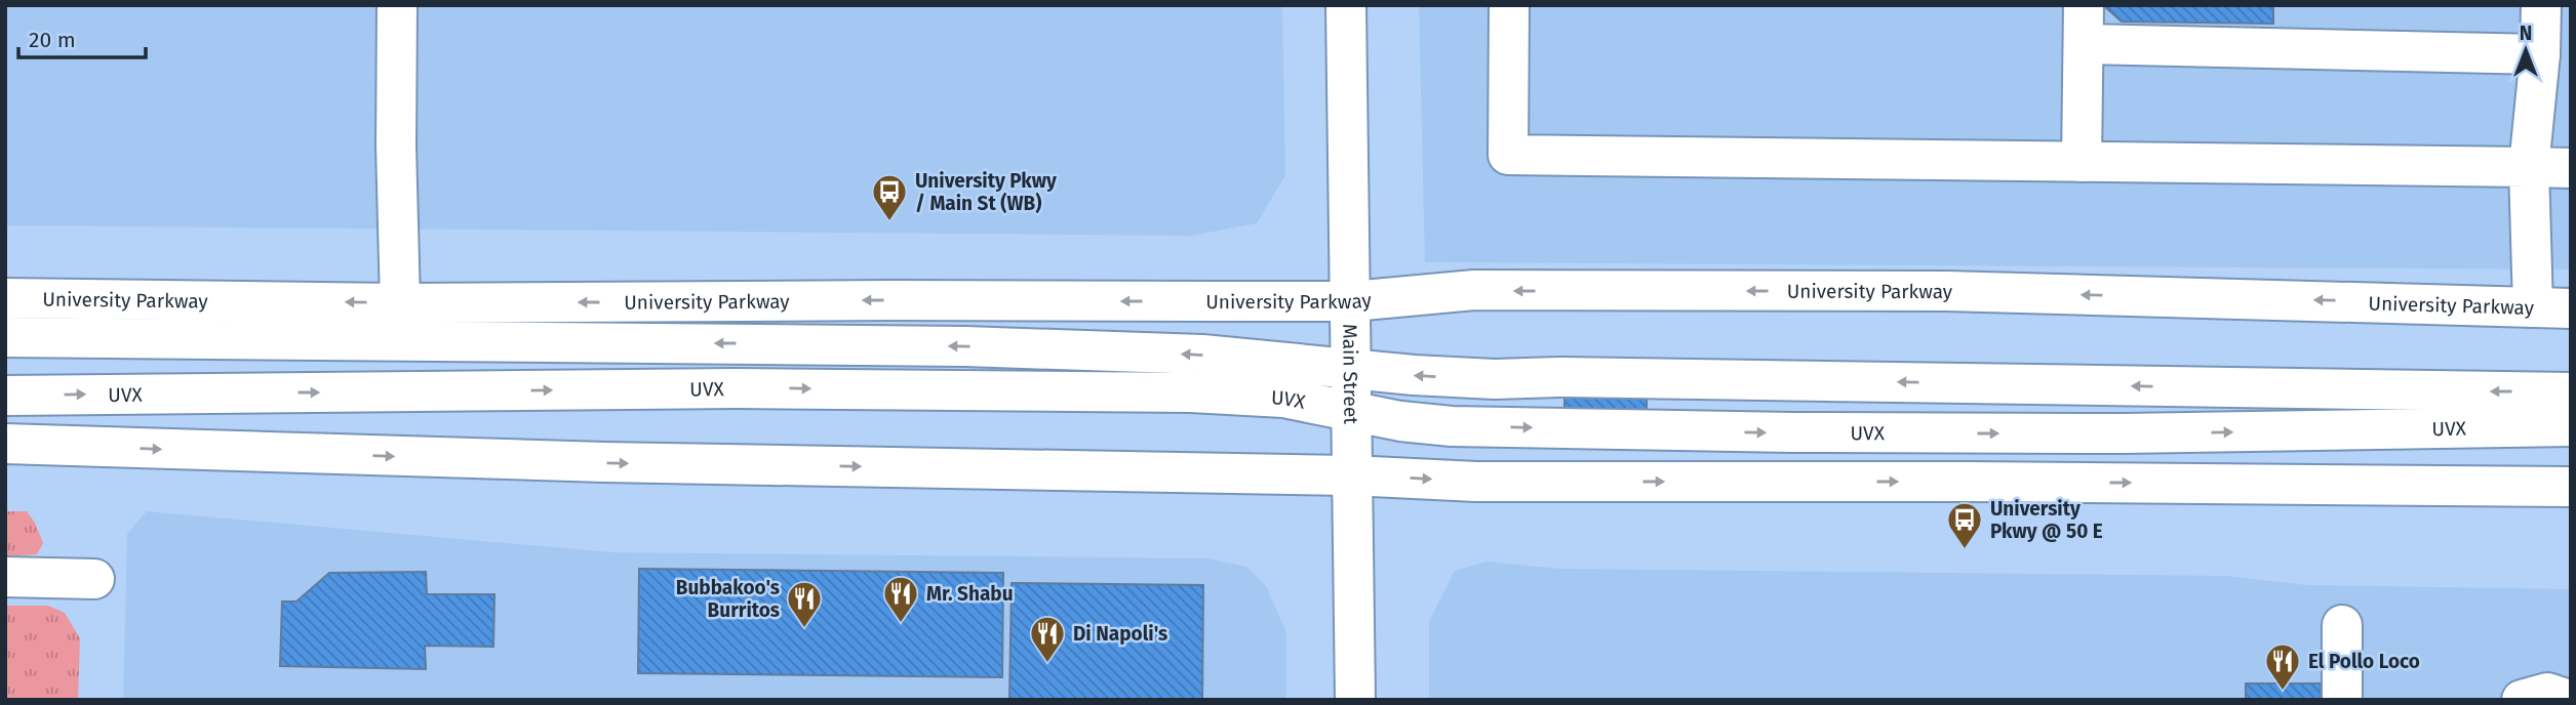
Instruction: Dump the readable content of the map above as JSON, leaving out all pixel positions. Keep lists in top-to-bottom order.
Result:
{
  "streets": {
    "main road": ["University Parkway", "Main Street", "UVX"]
  },
  "crossings": [
    ["University Parkway", "Main Street"],
    ["Main Street", "UVX"]
  ],
  "places": {
    "bus stop": ["University Pkwy / Main St (WB)", "University Pkwy @ 50 E"],
    "restaurant": [
      "Mr. Shabu",
      "Bubbakoo's Burritos",
      "Di Napoli's",
      "El Pollo Loco"
    ]
  },
  "scale_bar": "20 m",
  "north": "top"
}
